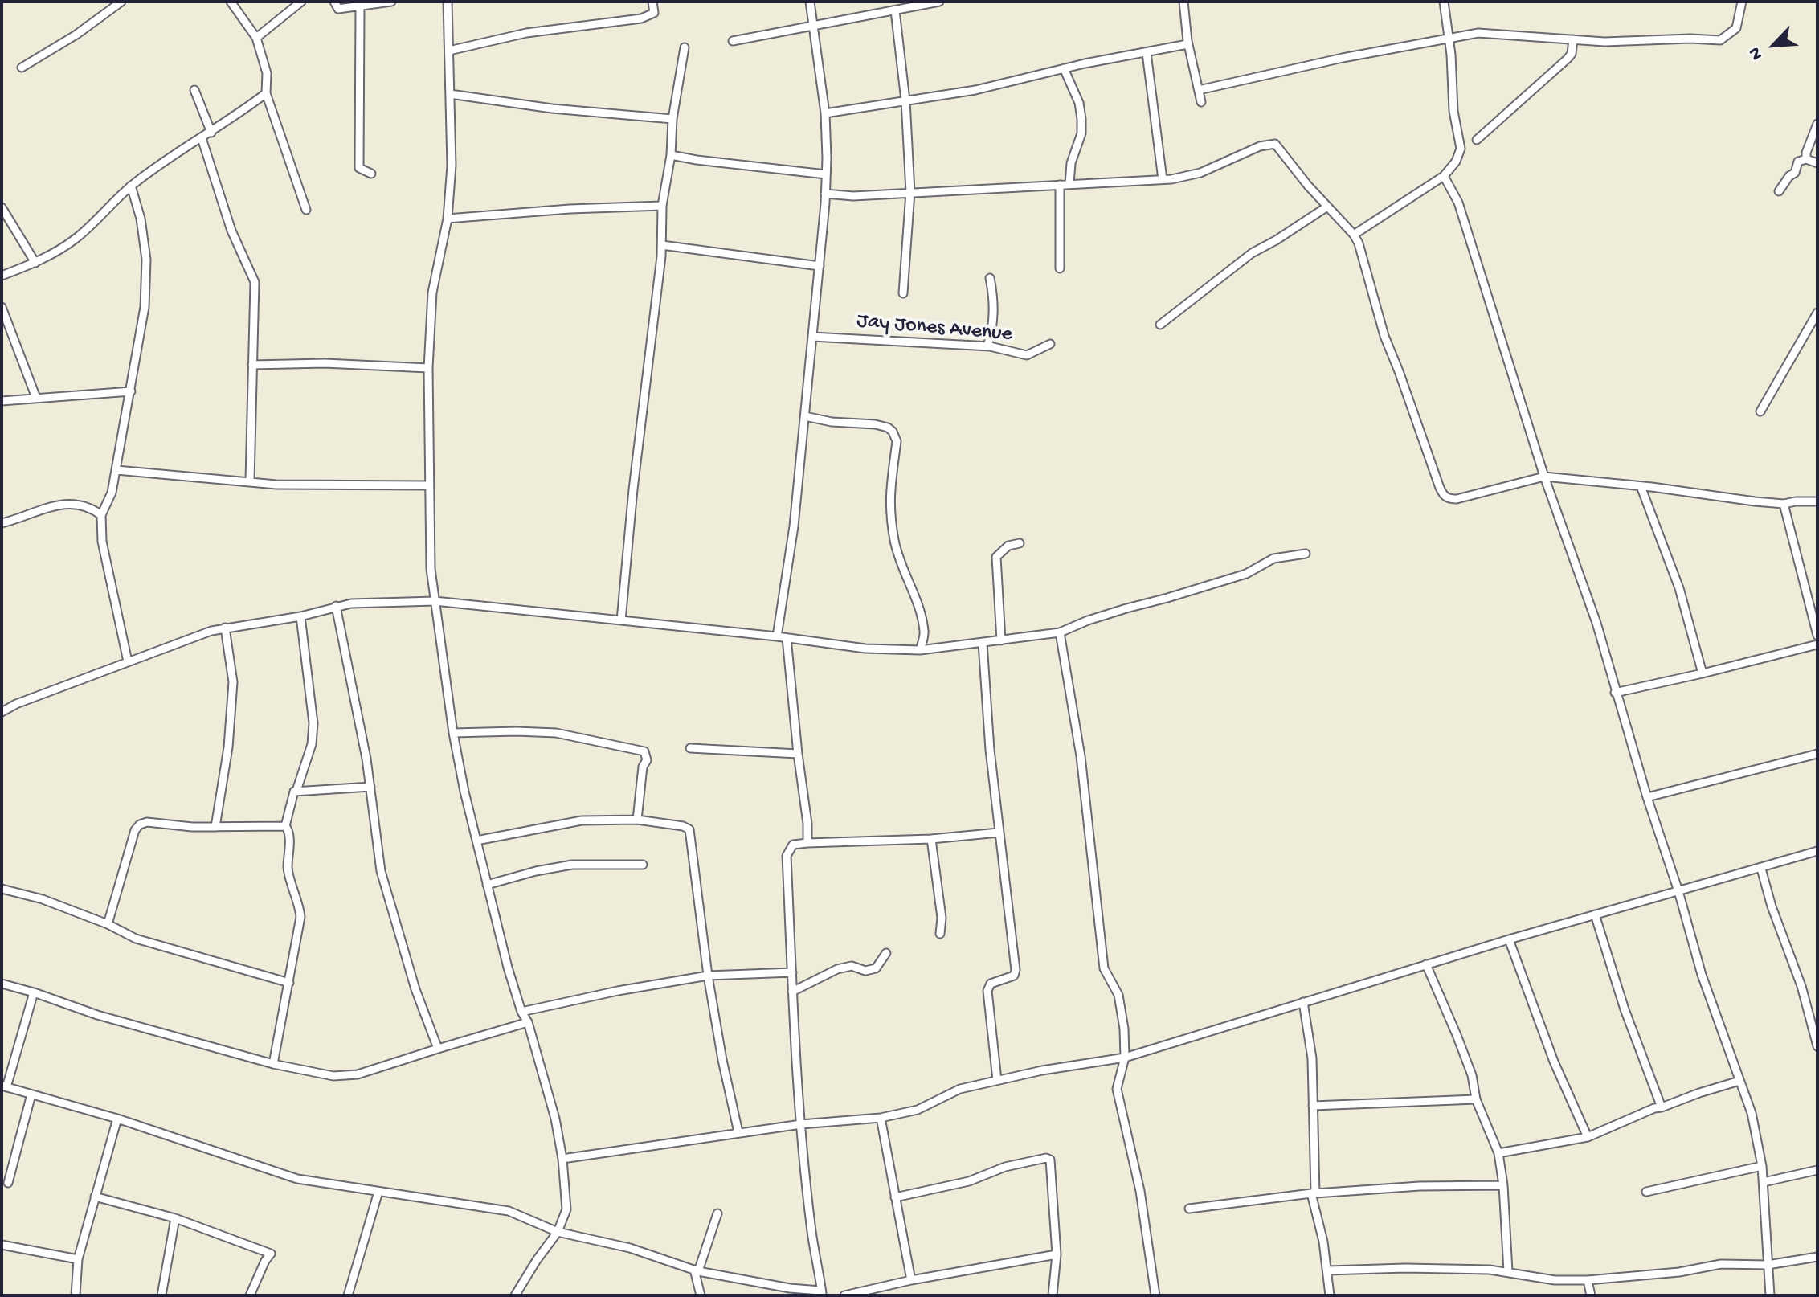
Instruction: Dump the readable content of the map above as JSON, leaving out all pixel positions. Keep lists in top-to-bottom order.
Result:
{
  "streets": {
    "street": ["Jay Jones Avenue"]
  },
  "north": "bottom left"
}
